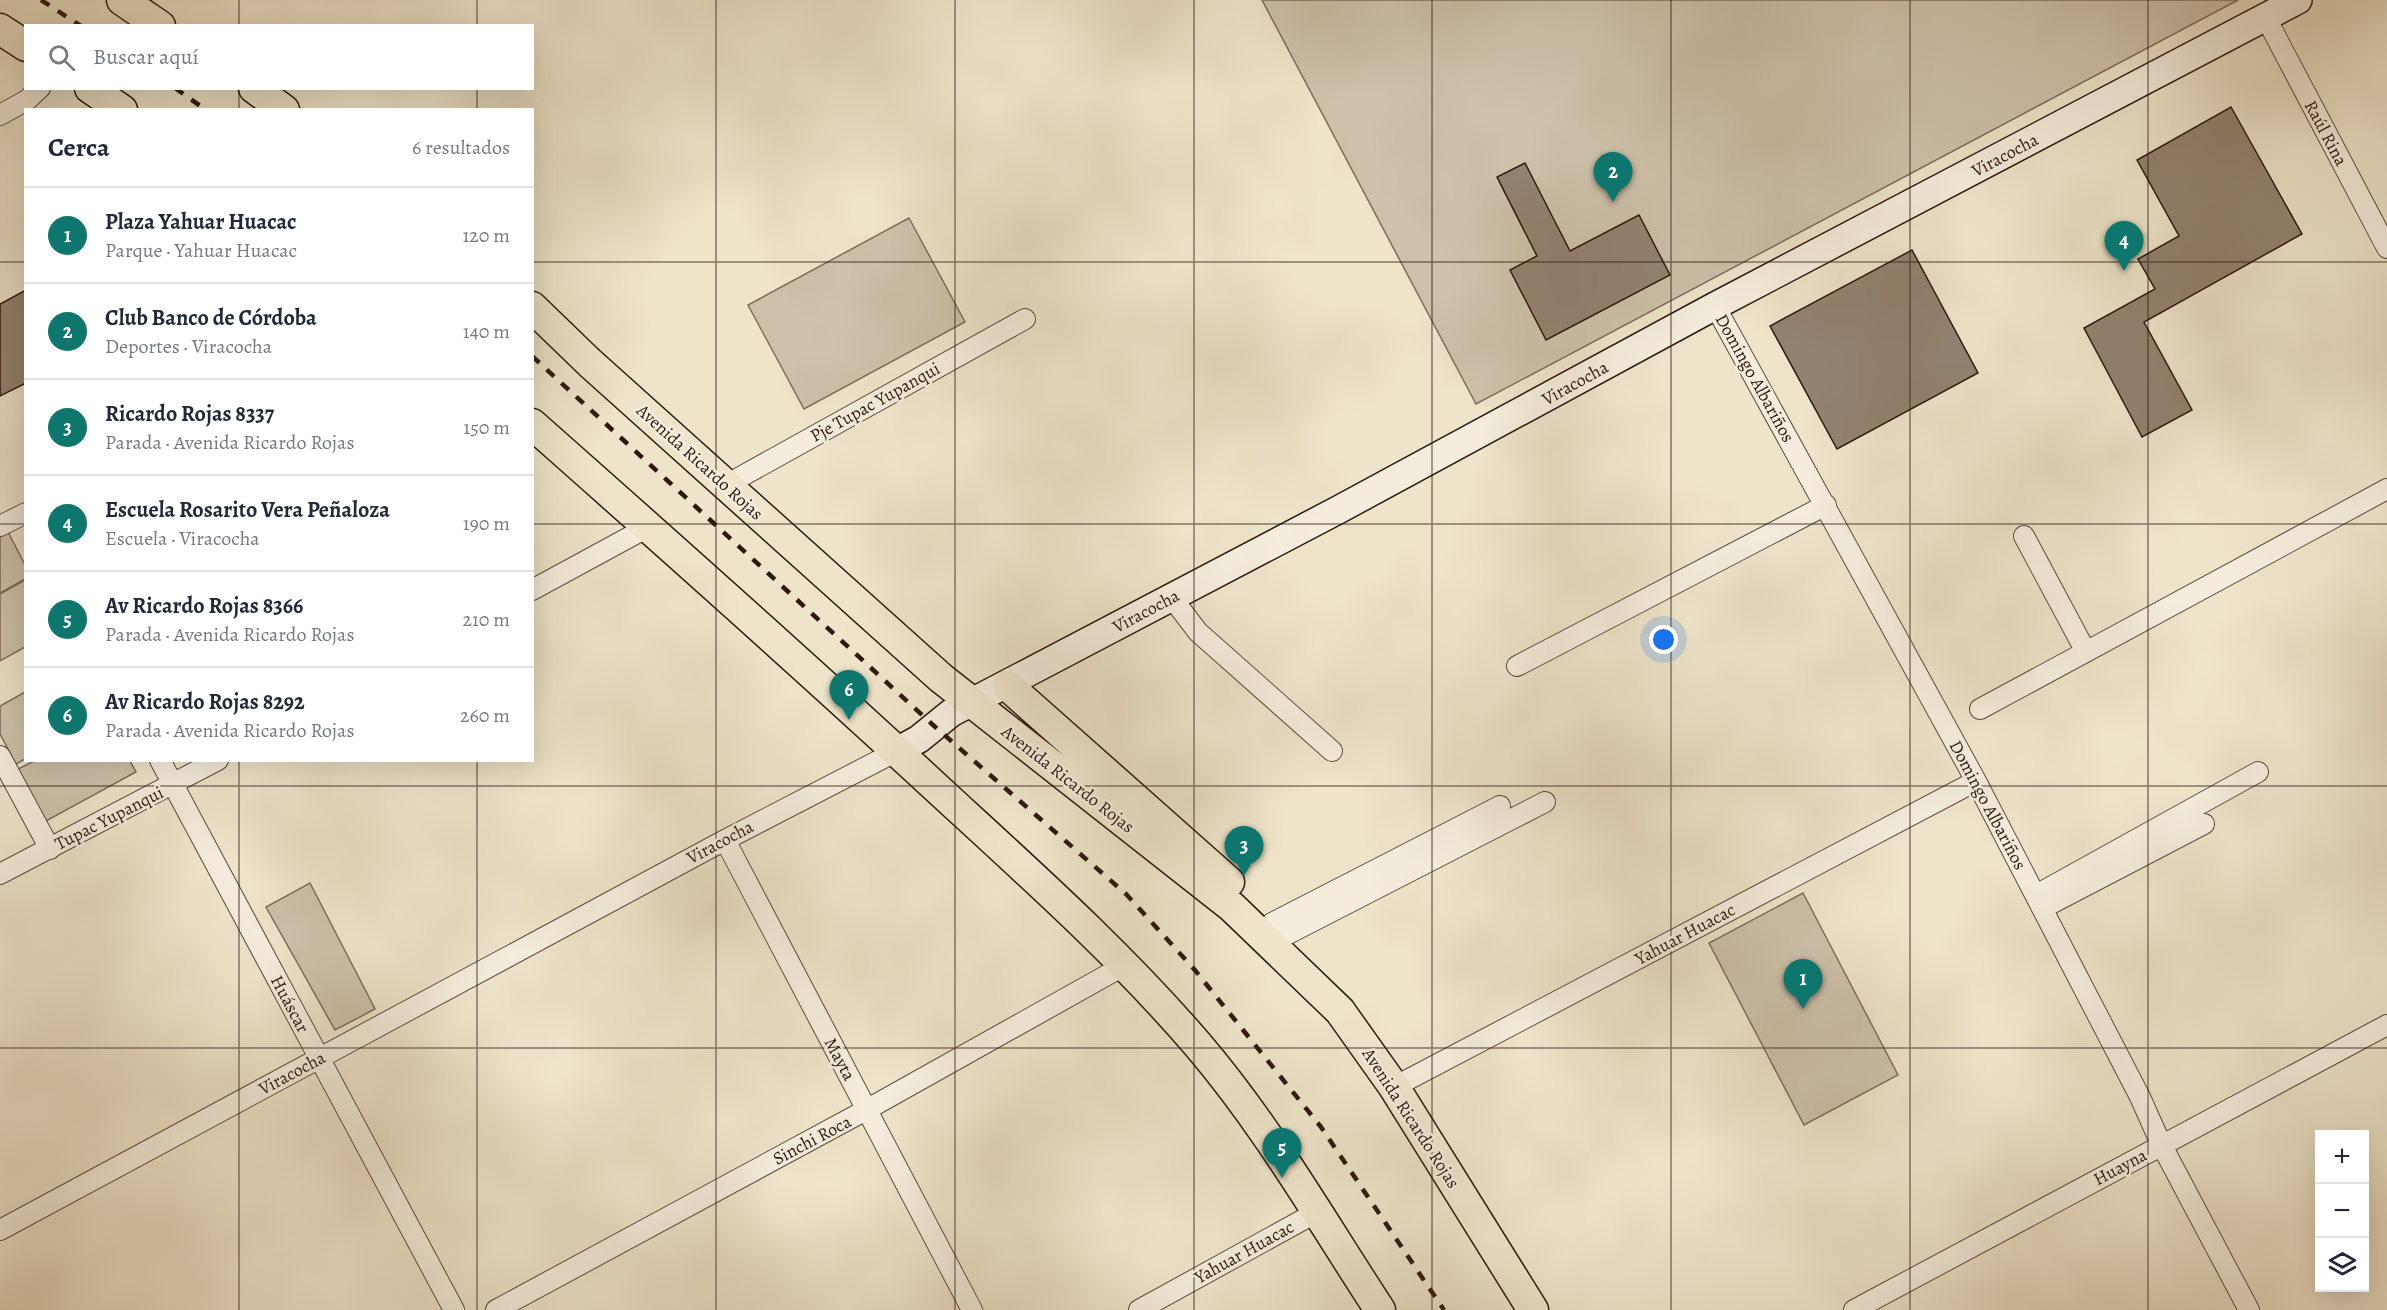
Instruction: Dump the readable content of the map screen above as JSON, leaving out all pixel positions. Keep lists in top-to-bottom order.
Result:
{
  "streets": {
    "main road": ["Viracocha", "Avenida Ricardo Rojas"],
    "street": [
      "Raúl Rina",
      "Domingo Albariños",
      "Pje Tupac Yupanqui",
      "Tupac Yupanqui",
      "Yahuar Huacac",
      "Huáscar",
      "Mayta",
      "Sinchi Roca",
      "Huayna"
    ]
  },
  "crossings": [
    ["Raúl Rina", "Viracocha"],
    ["Viracocha", "Domingo Albariños"],
    ["Viracocha", "Avenida Ricardo Rojas"],
    ["Viracocha", "Huáscar"],
    ["Viracocha", "Mayta"],
    ["Domingo Albariños", "Yahuar Huacac"],
    ["Domingo Albariños", "Huayna"],
    ["Pje Tupac Yupanqui", "Avenida Ricardo Rojas"],
    ["Avenida Ricardo Rojas", "Yahuar Huacac"],
    ["Tupac Yupanqui", "Huáscar"],
    ["Mayta", "Sinchi Roca"]
  ],
  "page": {
    "search": "Buscar aquí",
    "heading": ["Cerca", "6 resultados"],
    "pins": [
      "2",
      "4",
      "6",
      "3",
      "1",
      "5"
    ],
    "list": [
      {
        "mark": "1",
        "name": "Plaza Yahuar Huacac",
        "note": "Parque · Yahuar Huacac",
        "value": "120 m"
      },
      {
        "mark": "2",
        "name": "Club Banco de Córdoba",
        "note": "Deportes · Viracocha",
        "value": "140 m"
      },
      {
        "mark": "3",
        "name": "Ricardo Rojas 8337",
        "note": "Parada · Avenida Ricardo Rojas",
        "value": "150 m"
      },
      {
        "mark": "4",
        "name": "Escuela Rosarito Vera Peñaloza",
        "note": "Escuela · Viracocha",
        "value": "190 m"
      },
      {
        "mark": "5",
        "name": "Av Ricardo Rojas 8366",
        "note": "Parada · Avenida Ricardo Rojas",
        "value": "210 m"
      },
      {
        "mark": "6",
        "name": "Av Ricardo Rojas 8292",
        "note": "Parada · Avenida Ricardo Rojas",
        "value": "260 m"
      }
    ],
    "map_buttons": ["+", "−"]
  }
}
